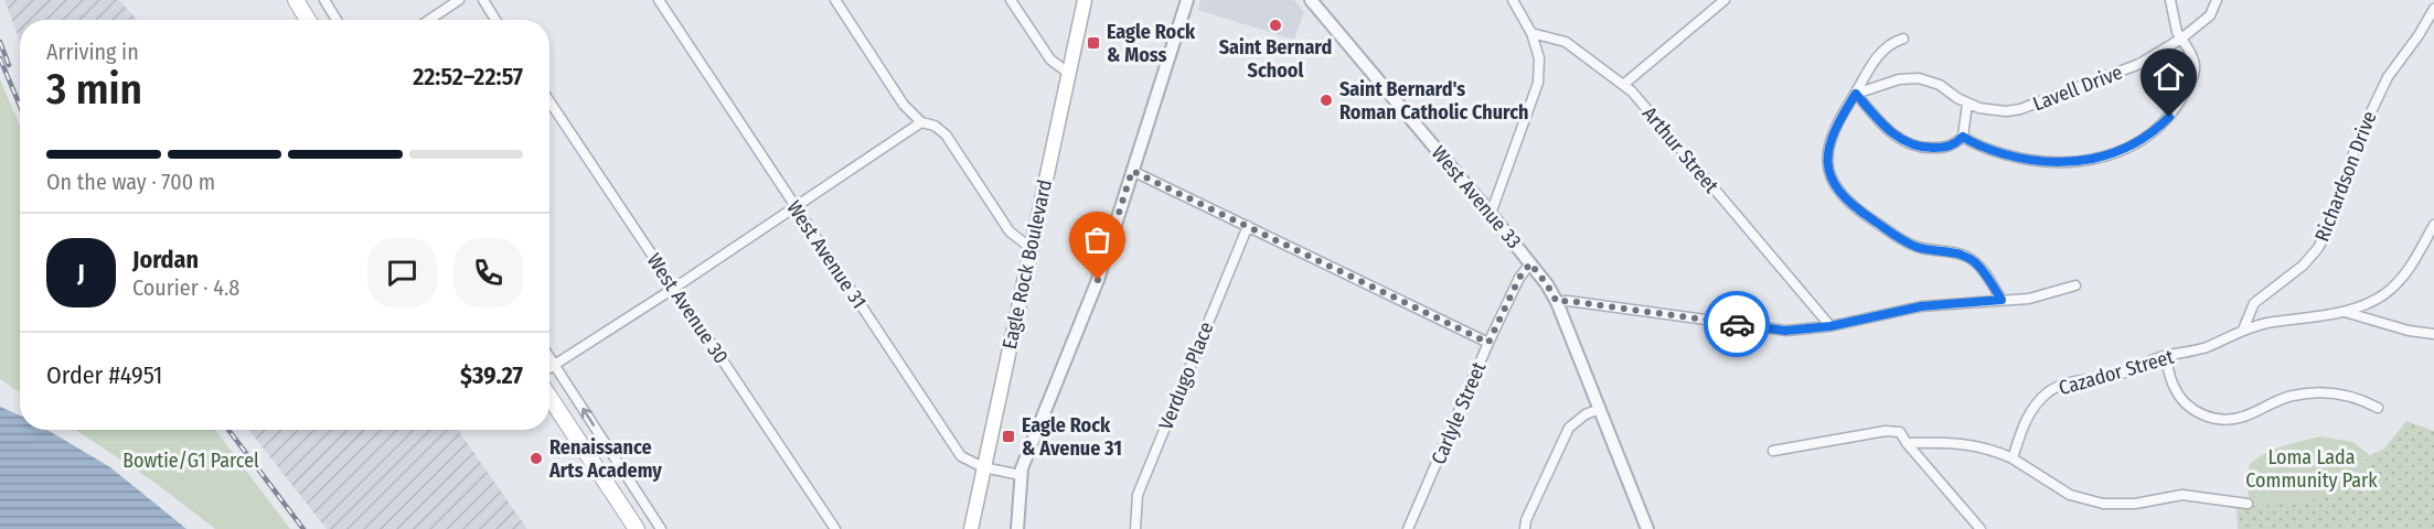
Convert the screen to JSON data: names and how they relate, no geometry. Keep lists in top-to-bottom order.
{
  "streets": {
    "main road": ["Eagle Rock Boulevard"],
    "street": [
      "Lavell Drive",
      "Arthur Street",
      "Richardson Drive",
      "West Avenue 33",
      "West Avenue 31",
      "West Avenue 30",
      "Cazador Street",
      "Verdugo Place",
      "Carlyle Street"
    ]
  },
  "crossings": [
    ["Richardson Drive", "Cazador Street"],
    ["West Avenue 33", "Carlyle Street"],
    ["West Avenue 31", "Eagle Rock Boulevard"]
  ],
  "parks": ["Loma Lada Community Park", "Bowtie/G1 Parcel"],
  "places": {
    "other": ["Saint Bernard School", "Saint Bernard's Roman Catholic Church", "Renaissance Arts Academy"],
    "transit": ["Eagle Rock & Moss", "Eagle Rock & Avenue 31"]
  },
  "page": {
    "heading": ["3 min", "Arriving in", "22:52–22:57"],
    "panel": [
      "Jordan",
      "Courier · 4.8",
      "Order #4951",
      "$39.27"
    ],
    "bar": "On the way · 700 m",
    "round": "J"
  }
}
